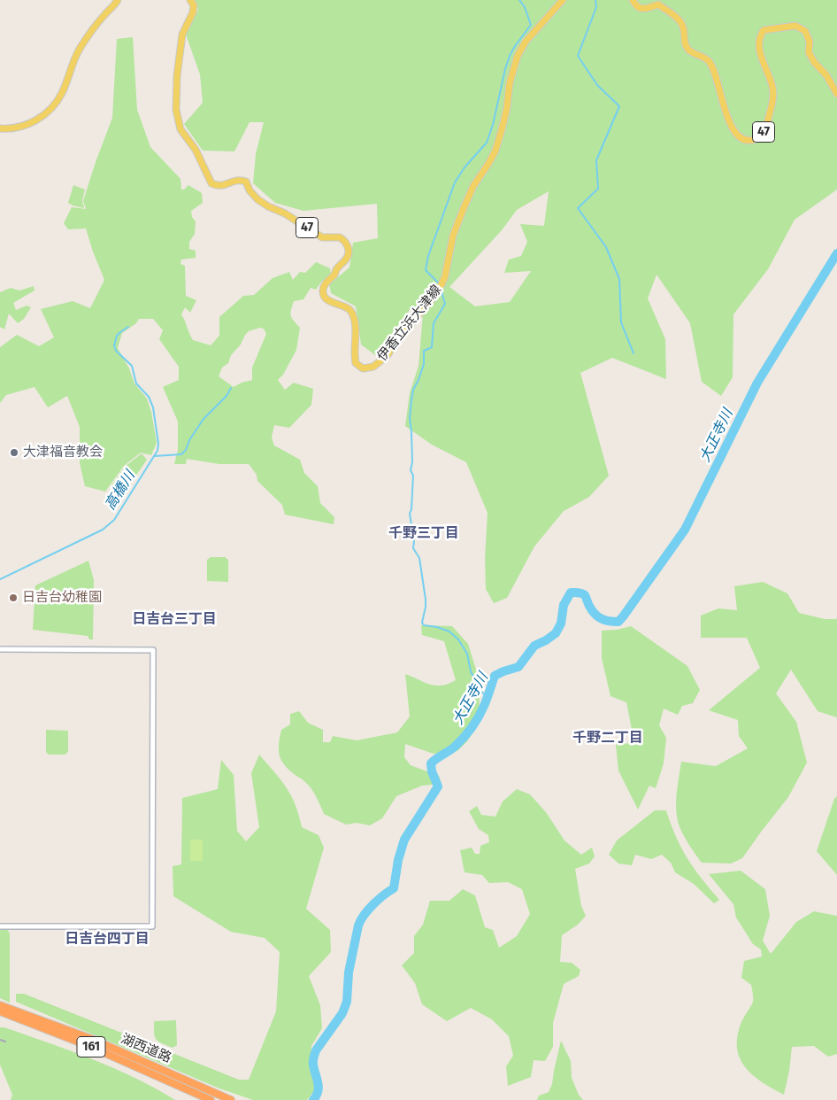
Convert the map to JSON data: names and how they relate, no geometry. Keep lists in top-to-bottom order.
{
  "streets": {
    "highway": ["161", "湖西道路"],
    "main road": ["47", "伊香立浜大津線"]
  },
  "districts": [
    "千野三丁目",
    "日吉台三丁目",
    "千野二丁目",
    "日吉台四丁目"
  ],
  "water": ["大正寺川", "高橋川"],
  "places": ["大津福音教会", "日吉台幼稚園"]
}
